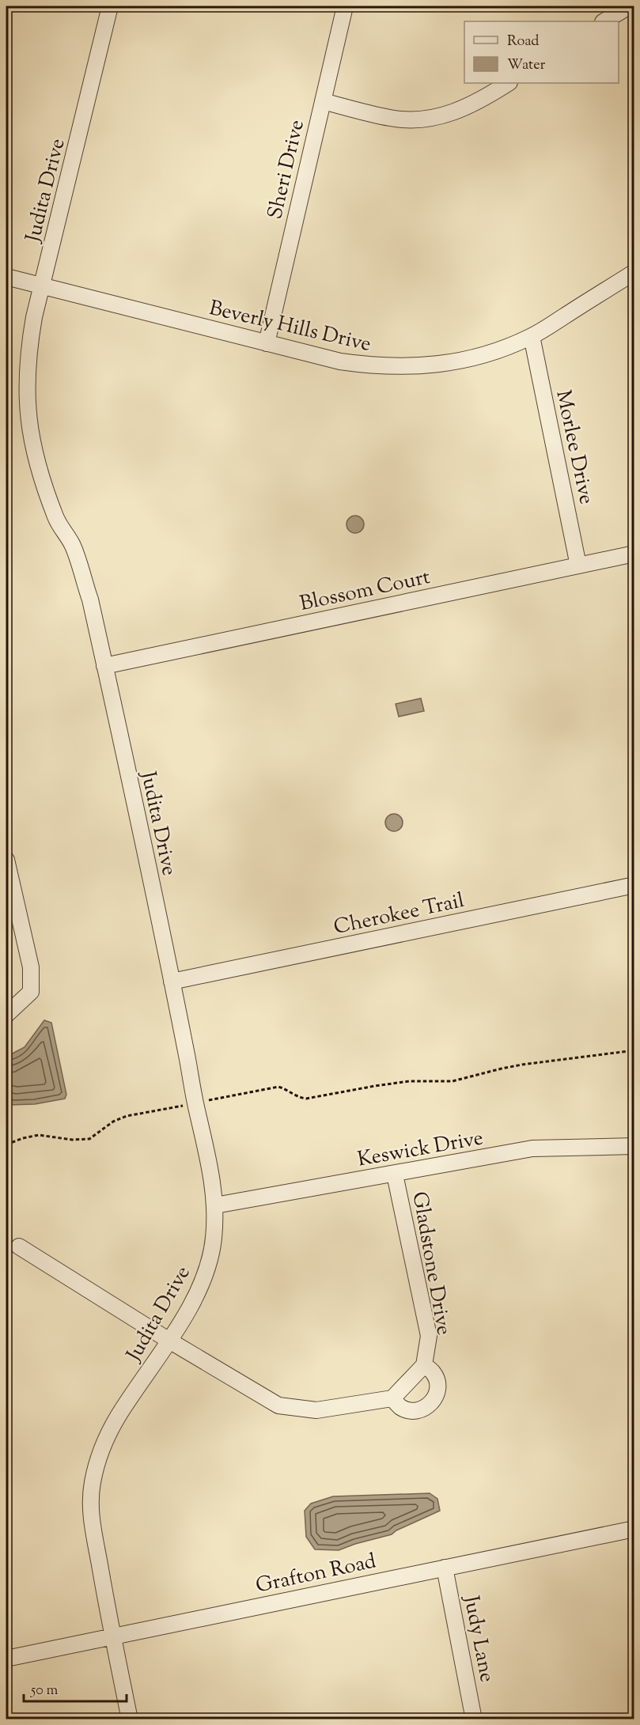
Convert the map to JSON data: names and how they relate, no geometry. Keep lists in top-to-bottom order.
{
  "streets": {
    "street": [
      "Sheri Drive",
      "Judita Drive",
      "Beverly Hills Drive",
      "Morlee Drive",
      "Blossom Court",
      "Cherokee Trail",
      "Keswick Drive",
      "Gladstone Drive",
      "Grafton Road",
      "Judy Lane"
    ]
  },
  "crossings": [
    ["Sheri Drive", "Beverly Hills Drive"],
    ["Judita Drive", "Beverly Hills Drive"],
    ["Judita Drive", "Blossom Court"],
    ["Judita Drive", "Cherokee Trail"],
    ["Judita Drive", "Keswick Drive"],
    ["Judita Drive", "Grafton Road"],
    ["Beverly Hills Drive", "Morlee Drive"],
    ["Morlee Drive", "Blossom Court"],
    ["Keswick Drive", "Gladstone Drive"],
    ["Grafton Road", "Judy Lane"]
  ],
  "legend": ["Road", "Water"],
  "scale_bar": "50 m"
}
